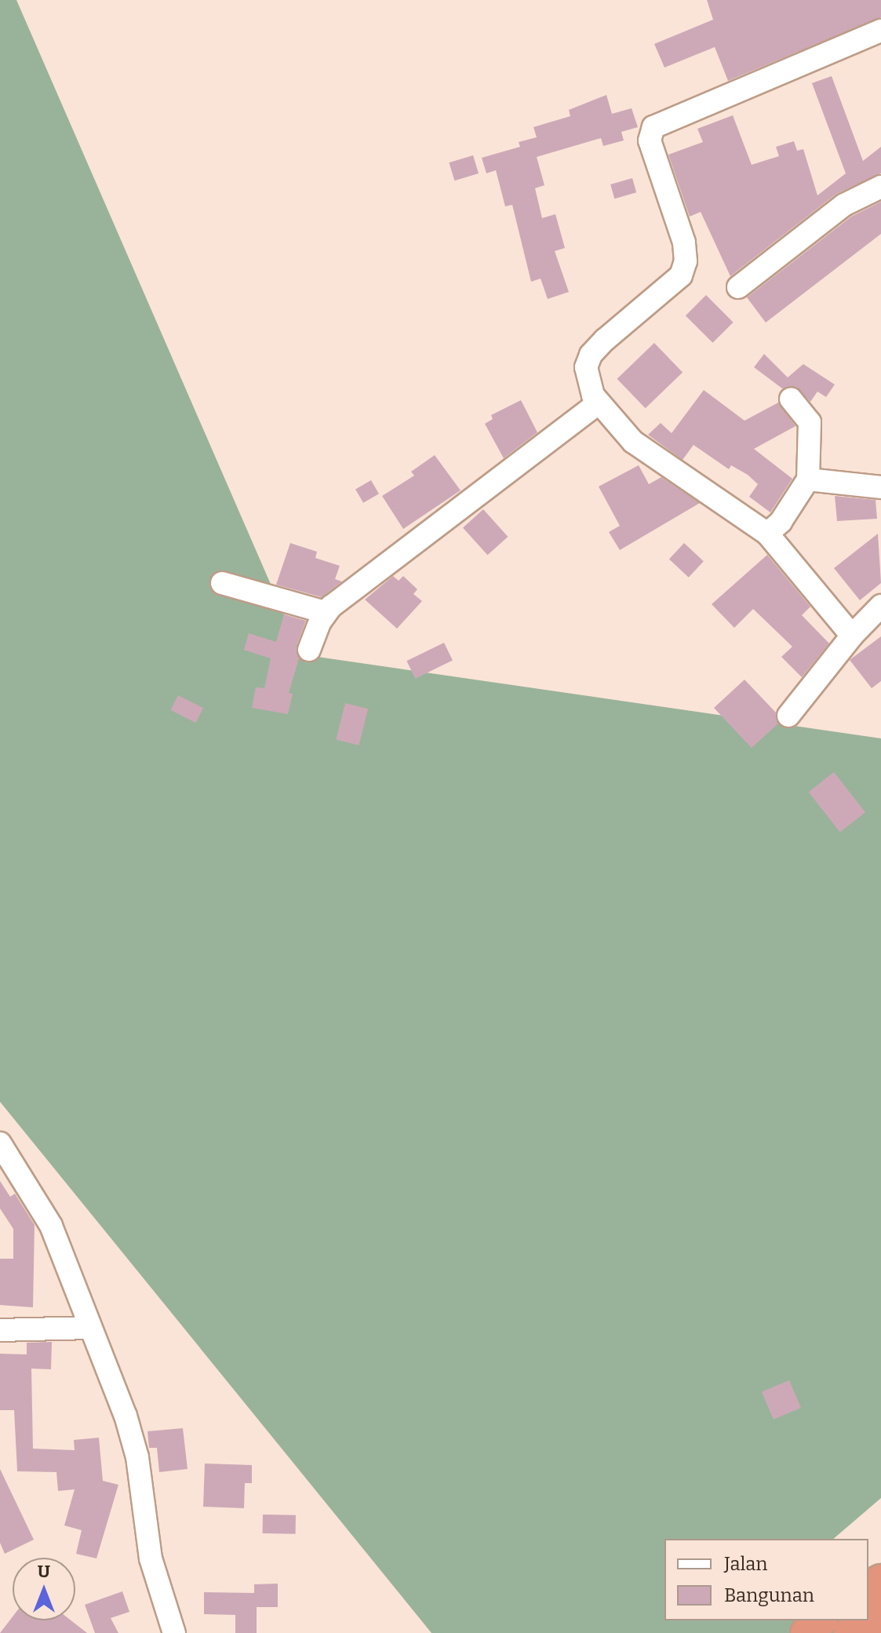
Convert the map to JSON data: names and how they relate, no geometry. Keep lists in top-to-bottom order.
{
  "legend": ["Jalan", "Bangunan"],
  "north": "top"
}
